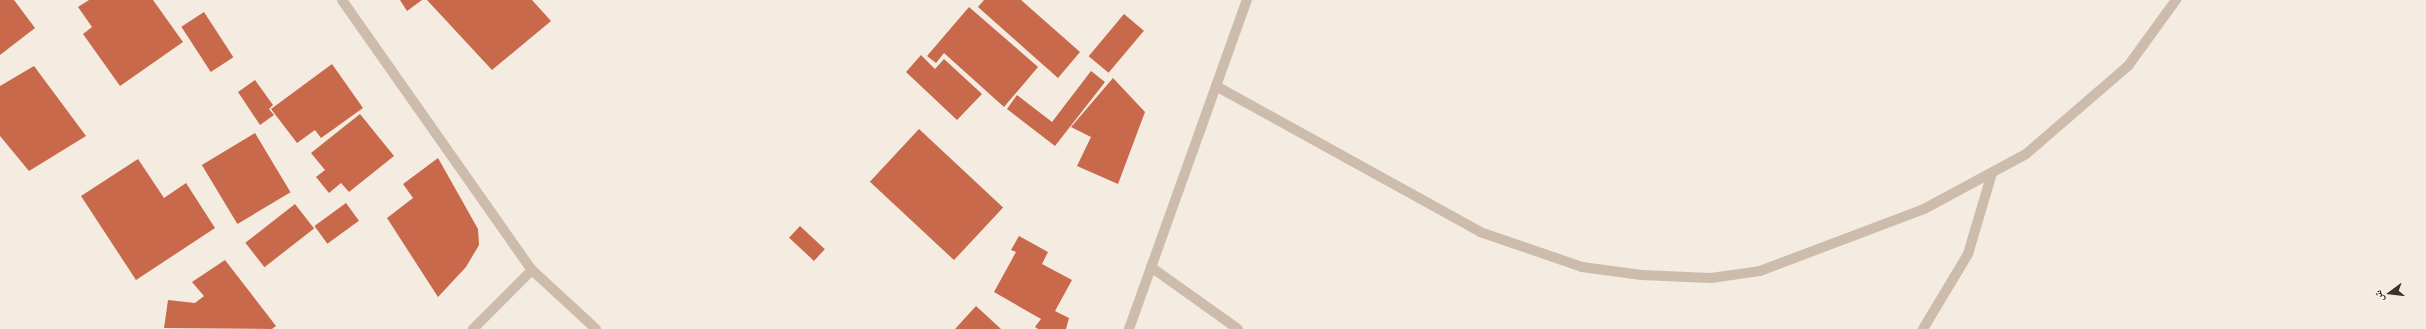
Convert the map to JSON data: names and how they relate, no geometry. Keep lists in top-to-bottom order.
{
  "north": "left"
}
